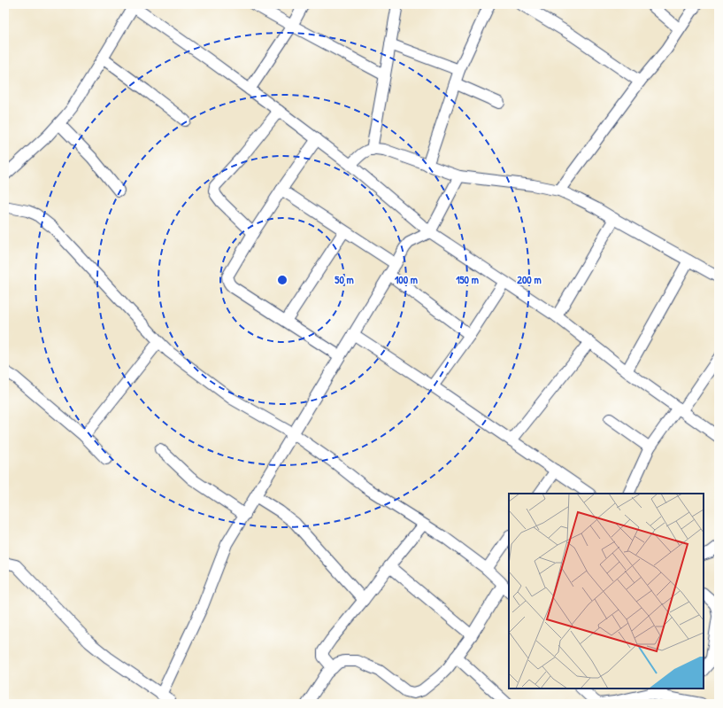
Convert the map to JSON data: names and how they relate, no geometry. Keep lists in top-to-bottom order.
{
  "rings": [
    "50 m",
    "100 m",
    "150 m",
    "200 m"
  ]
}
